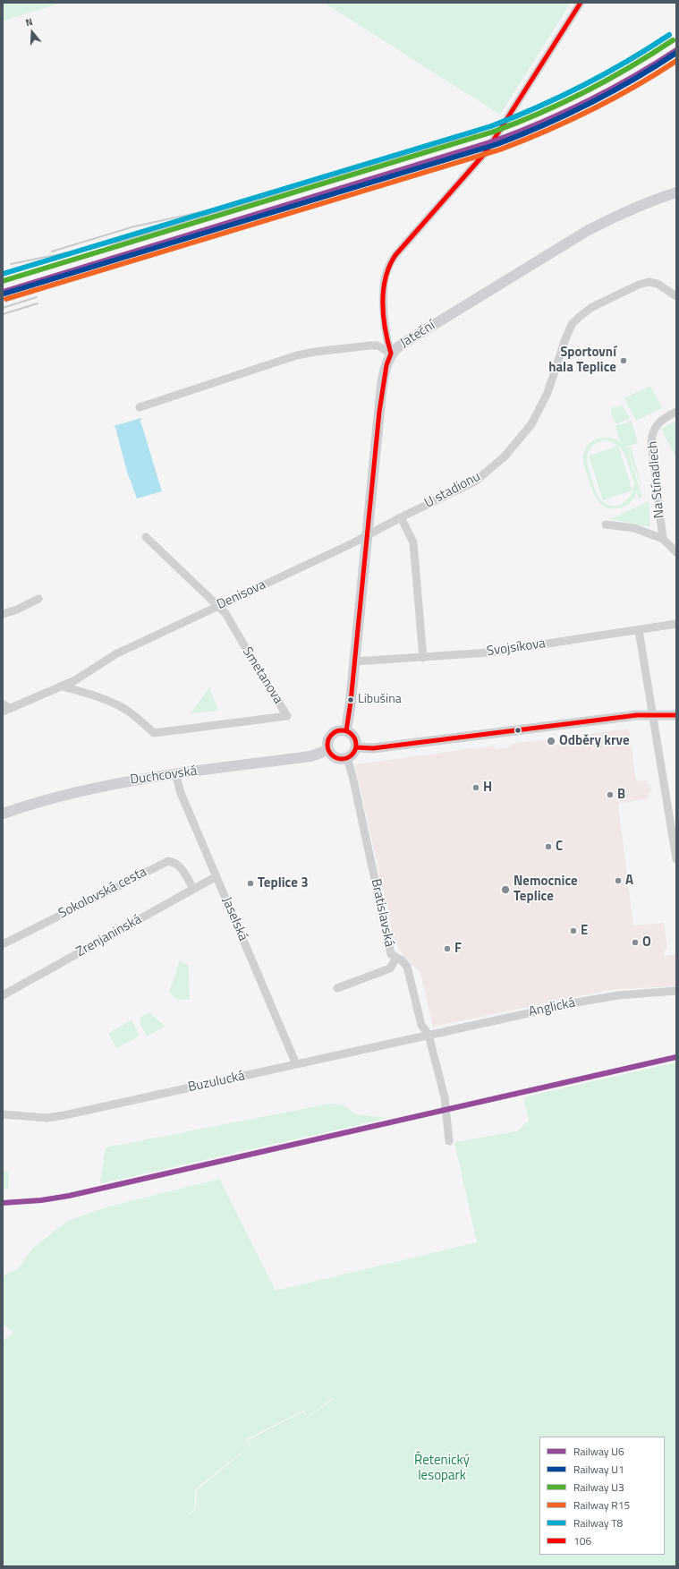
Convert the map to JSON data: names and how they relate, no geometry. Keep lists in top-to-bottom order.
{
  "streets": {
    "main road": ["Jateční", "Duchcovská"],
    "street": [
      "Na Stínadlech",
      "U stadionu",
      "Denisova",
      "Svojsíkova",
      "Smetanova",
      "Sokolovská cesta",
      "Bratislavská",
      "Jaselská",
      "Zrenjaninská",
      "Anglická",
      "Buzulucká"
    ]
  },
  "crossings": [
    ["U stadionu", "Denisova"],
    ["Denisova", "Smetanova"],
    ["Duchcovská", "Bratislavská"],
    ["Duchcovská", "Jaselská"],
    ["Sokolovská cesta", "Zrenjaninská"],
    ["Bratislavská", "Anglická"],
    ["Bratislavská", "Buzulucká"],
    ["Jaselská", "Zrenjaninská"],
    ["Jaselská", "Buzulucká"],
    ["Anglická", "Buzulucká"]
  ],
  "parks": ["Řetenický lesopark"],
  "places": [
    "Sportovní hala Teplice",
    "Libušina",
    "Odběry krve",
    "H",
    "B",
    "C",
    "A",
    "Teplice 3",
    "Nemocnice Teplice",
    "E",
    "O",
    "F"
  ],
  "lines": [
    "transit line 106",
    "rail line T8",
    "rail line U3",
    "rail line U6",
    "rail line U1",
    "rail line R15"
  ],
  "legend": [
    "Railway U6",
    "Railway U1",
    "Railway U3",
    "Railway R15",
    "Railway T8",
    "106"
  ],
  "north": "top"
}
